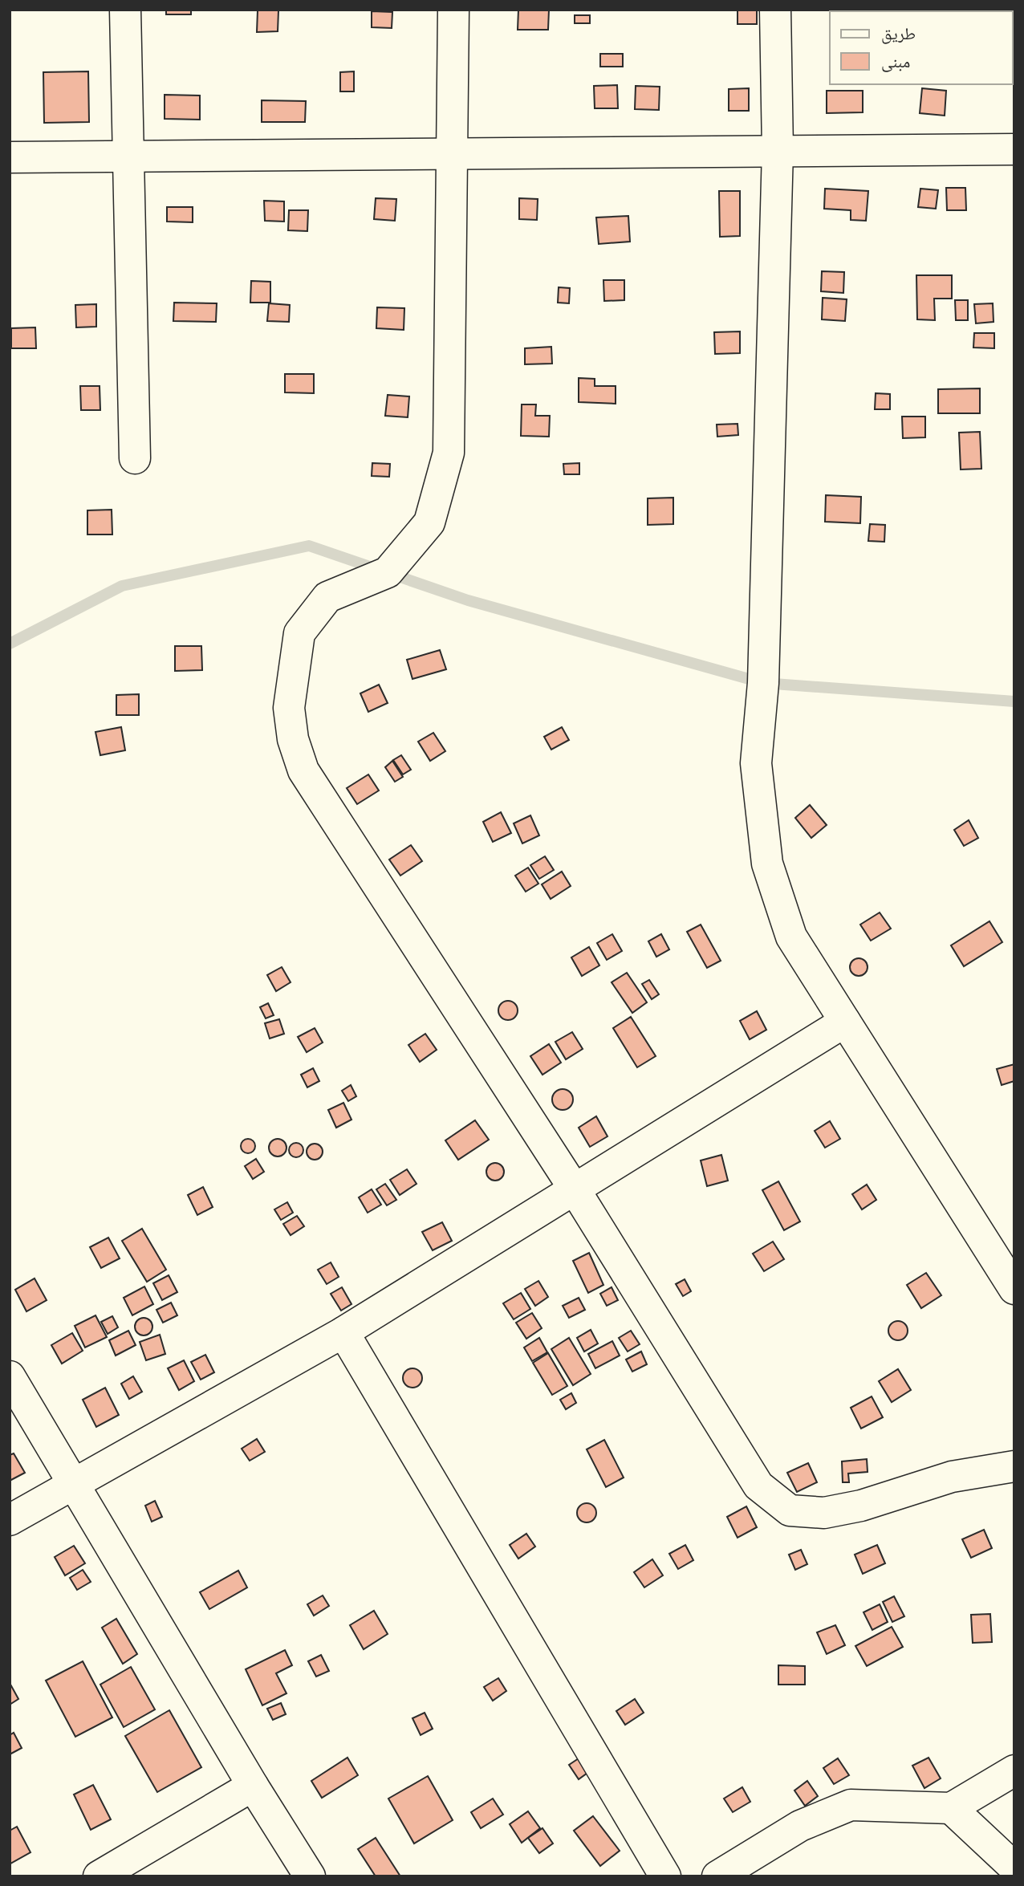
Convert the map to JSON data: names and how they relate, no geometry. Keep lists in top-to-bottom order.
{
  "legend": ["طريق", "مبنى"]
}
